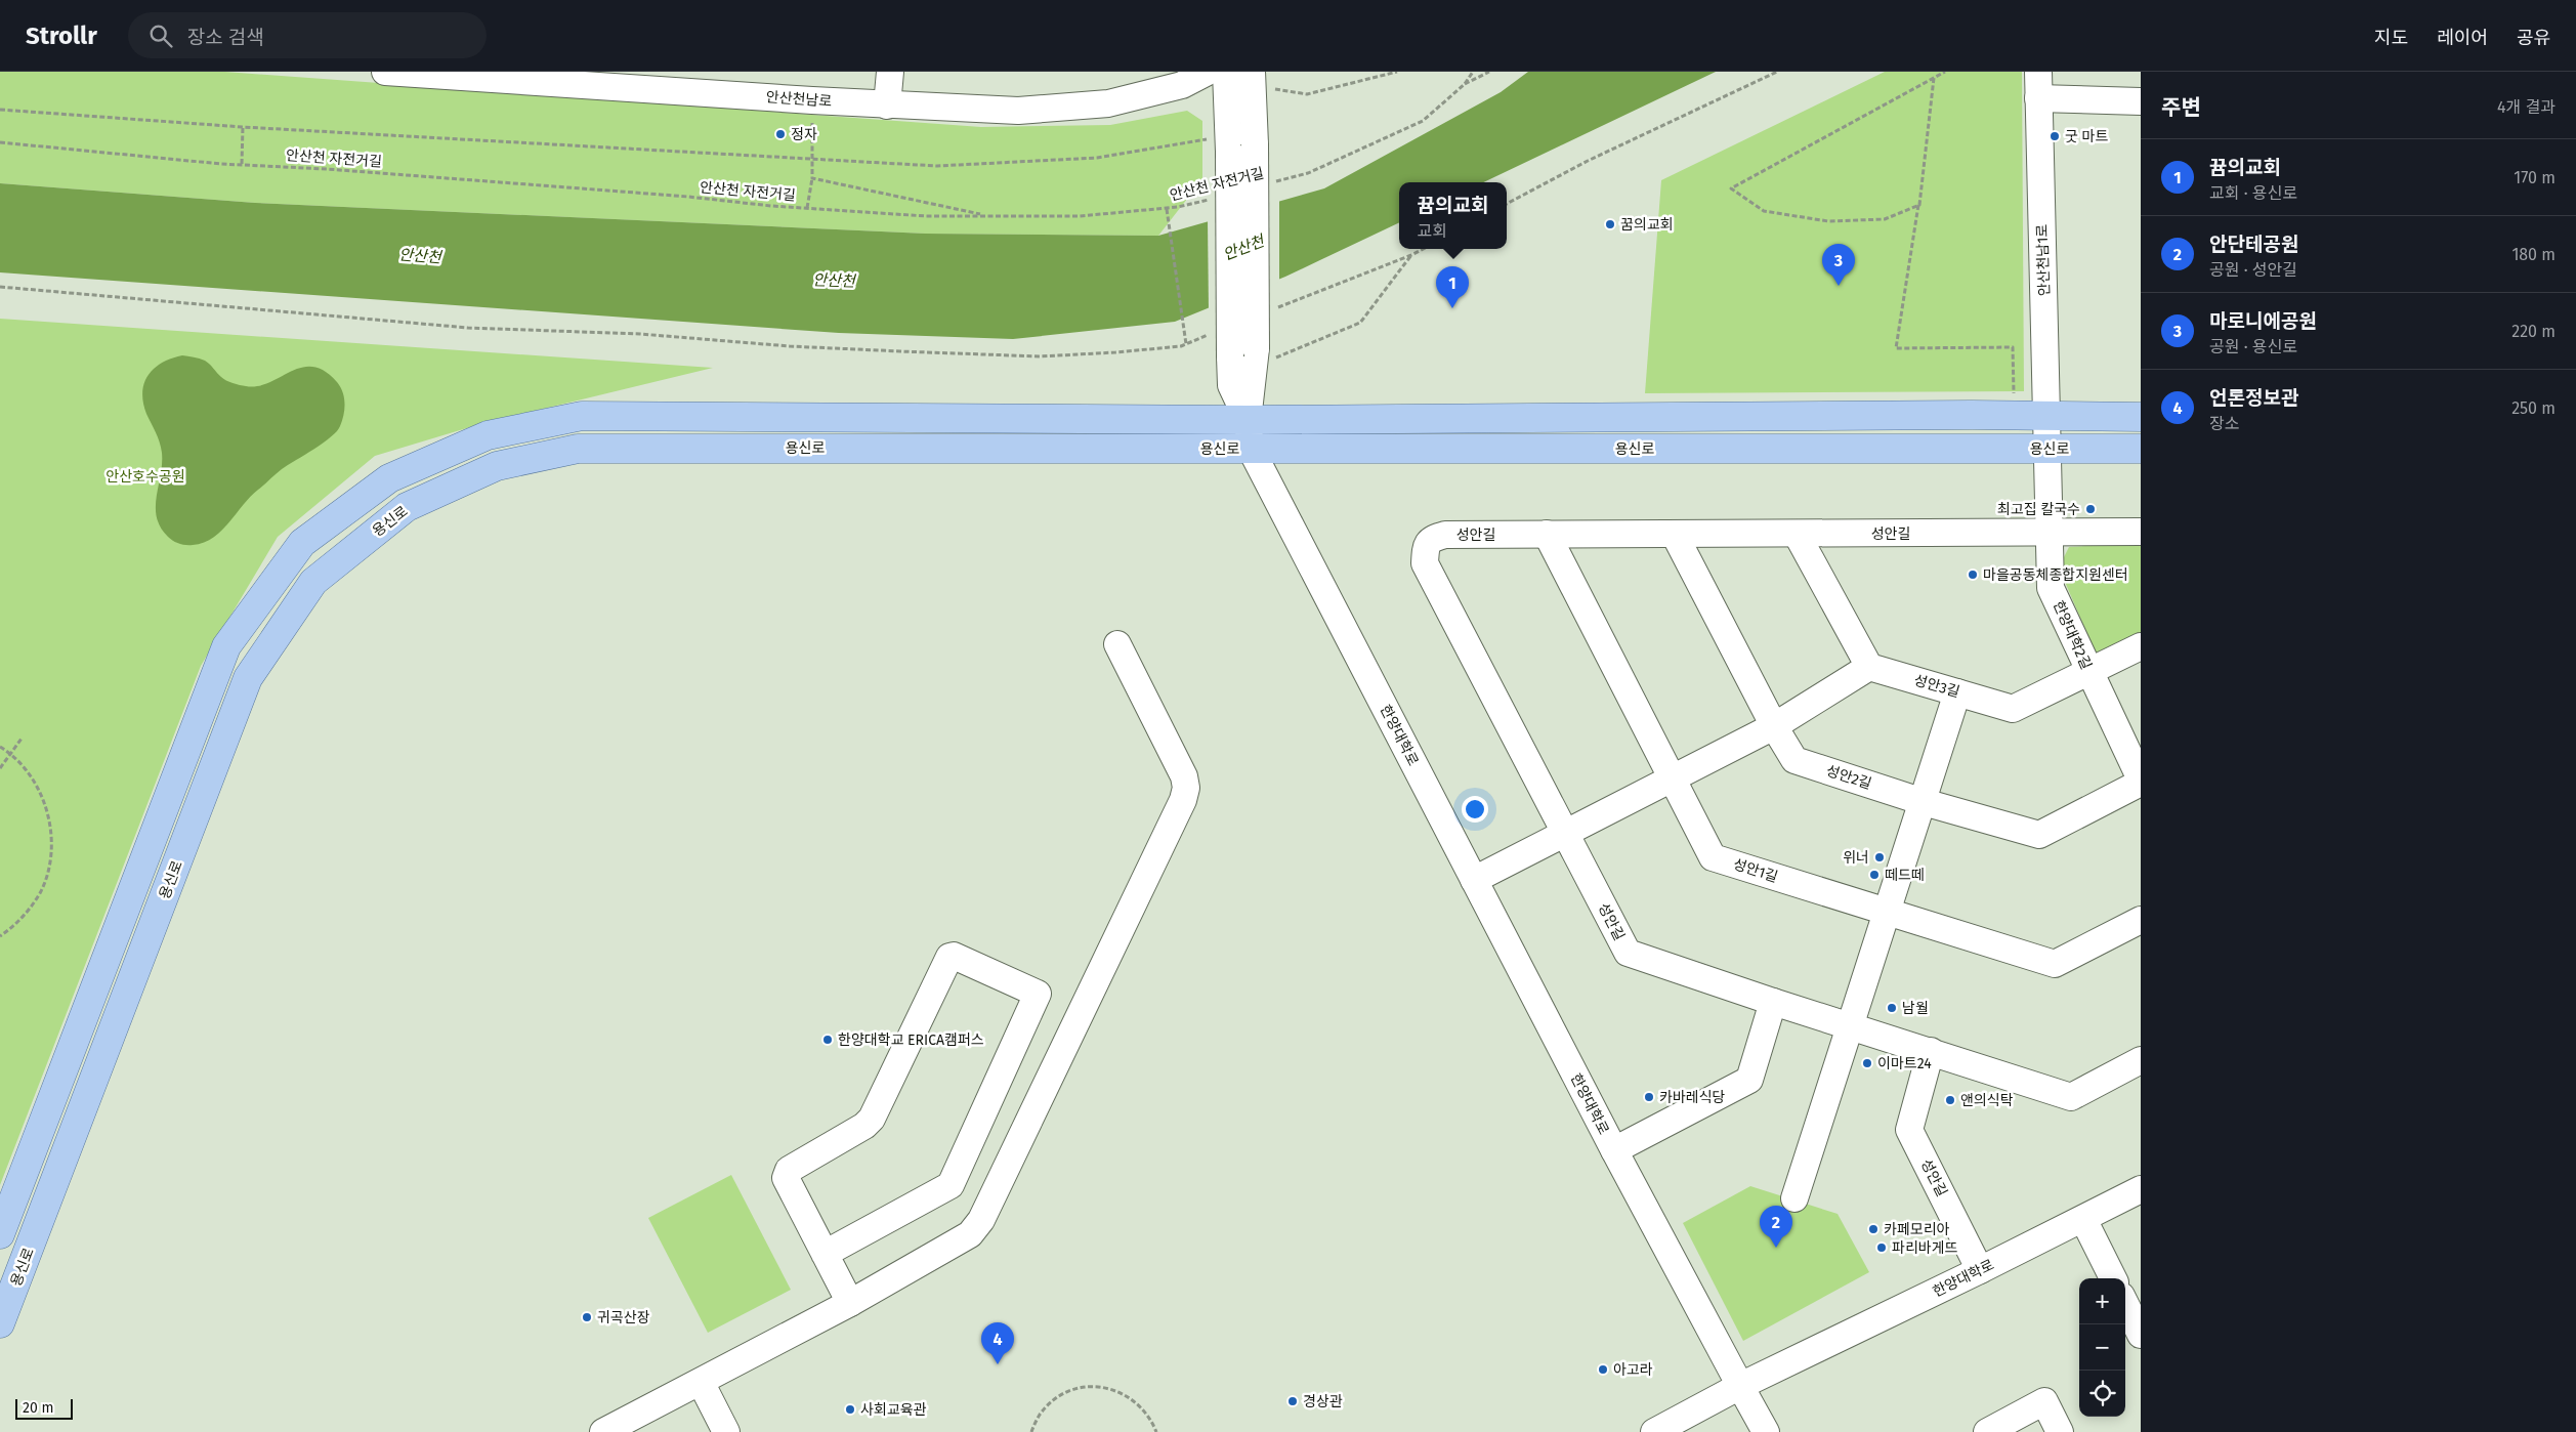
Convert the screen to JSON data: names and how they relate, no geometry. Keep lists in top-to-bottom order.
{
  "streets": {
    "main road": ["용신로"],
    "street": [
      "안산천남로",
      "안산천남1로",
      "성안길",
      "한양대학2길",
      "성안3길",
      "한양대학로",
      "성안2길",
      "성안1길"
    ],
    "path": ["안산천 자전거길"]
  },
  "crossings": [
    ["안산천남1로", "용신로"],
    ["안산천남1로", "한양대학2길"],
    ["용신로", "한양대학2길"],
    ["용신로", "한양대학로"],
    ["성안길", "한양대학2길"],
    ["성안길", "한양대학로"],
    ["성안길", "성안2길"],
    ["성안길", "성안1길"],
    ["한양대학2길", "성안3길"],
    ["한양대학2길", "성안2길"]
  ],
  "water": ["안산천"],
  "parks": ["안산호수공원"],
  "places": [
    "정자",
    "굿 마트",
    "꿈의교회",
    "최고집 칼국수",
    "마을공동체종합지원센터",
    "위너",
    "떼드떼",
    "남월",
    "한양대학교 ERICA캠퍼스",
    "이마트24",
    "카바레식당",
    "앤의식탁",
    "카페모리아",
    "파리바게뜨",
    "귀곡산장",
    "아고라",
    "경상관",
    "사회교육관"
  ],
  "scale_bar": "20 m",
  "page": {
    "header": "Strollr",
    "search": "장소 검색",
    "nav": ["지도", "레이어", "공유"],
    "heading": ["주변", "4개 결과"],
    "list": [
      {
        "mark": "1",
        "name": "뀸의교회",
        "note": "교회 · 용신로",
        "value": "170 m"
      },
      {
        "mark": "2",
        "name": "안단테공원",
        "note": "공원 · 성안길",
        "value": "180 m"
      },
      {
        "mark": "3",
        "name": "마로니에공원",
        "note": "공원 · 용신로",
        "value": "220 m"
      },
      {
        "mark": "4",
        "name": "언론정보관",
        "note": "장소",
        "value": "250 m"
      }
    ],
    "popup": ["뀸의교회", "교회"],
    "pins": [
      "3",
      "1",
      "2",
      "4"
    ],
    "map_buttons": ["+", "−"],
    "scale": "20 m"
  }
}
